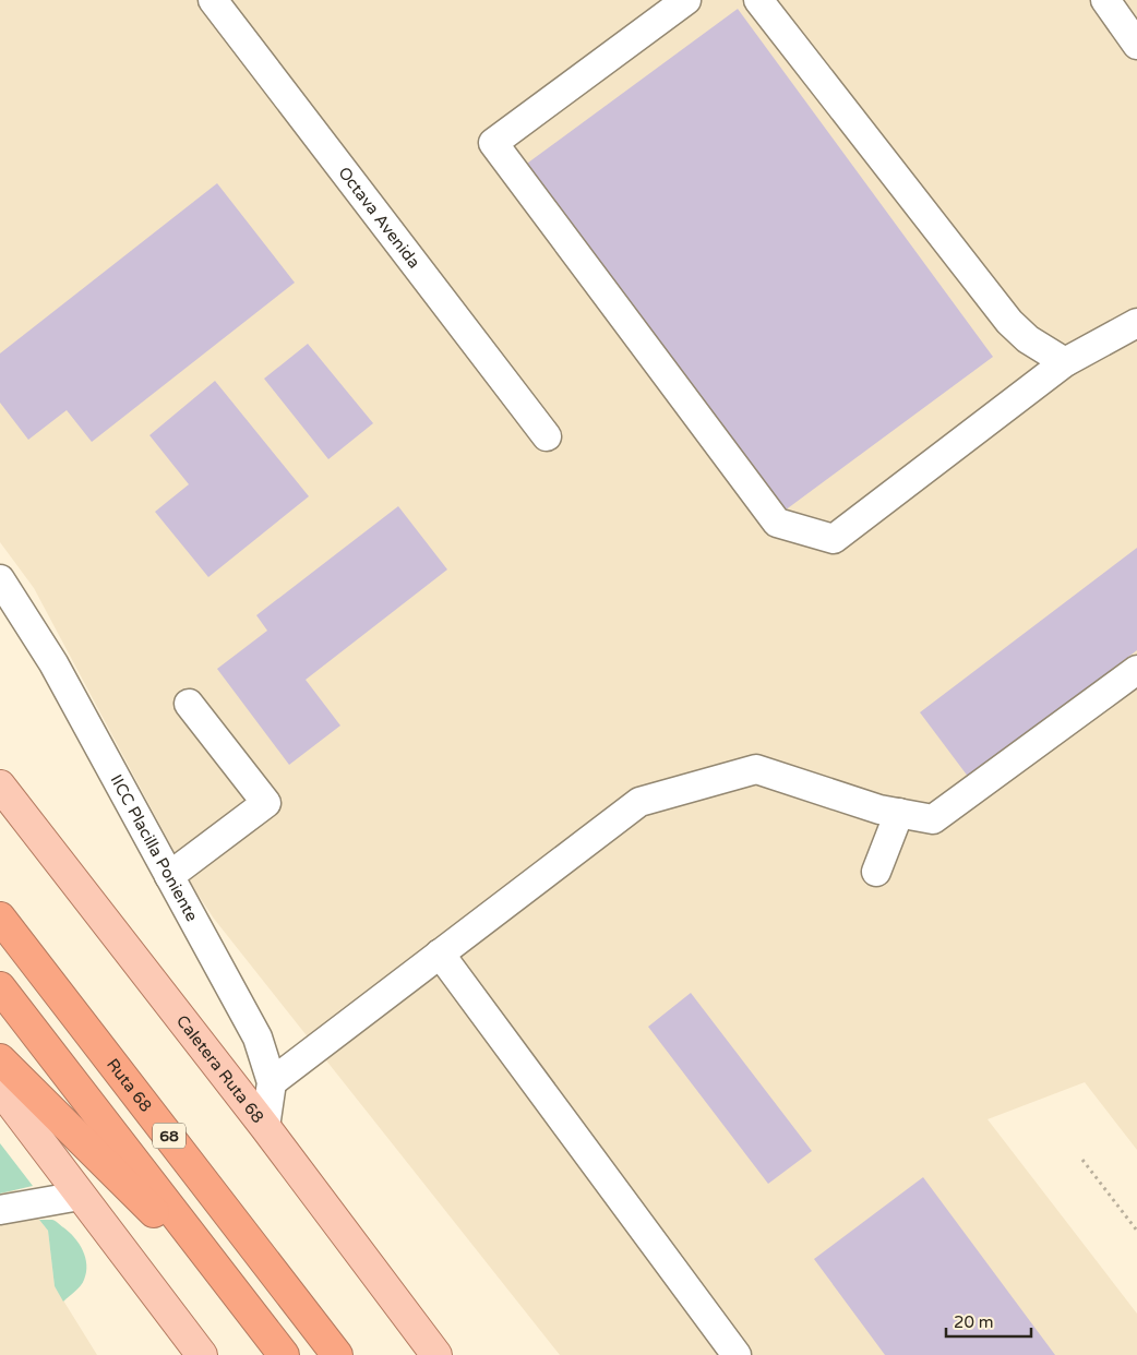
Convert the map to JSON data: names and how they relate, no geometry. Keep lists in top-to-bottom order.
{
  "streets": {
    "highway": ["Ruta 68", "68"],
    "main road": ["Caletera Ruta 68"],
    "street": ["Octava Avenida", "IICC Placilla Poniente"]
  },
  "crossings": [
    ["IICC Placilla Poniente", "Caletera Ruta 68"]
  ],
  "scale_bar": "20 m"
}
